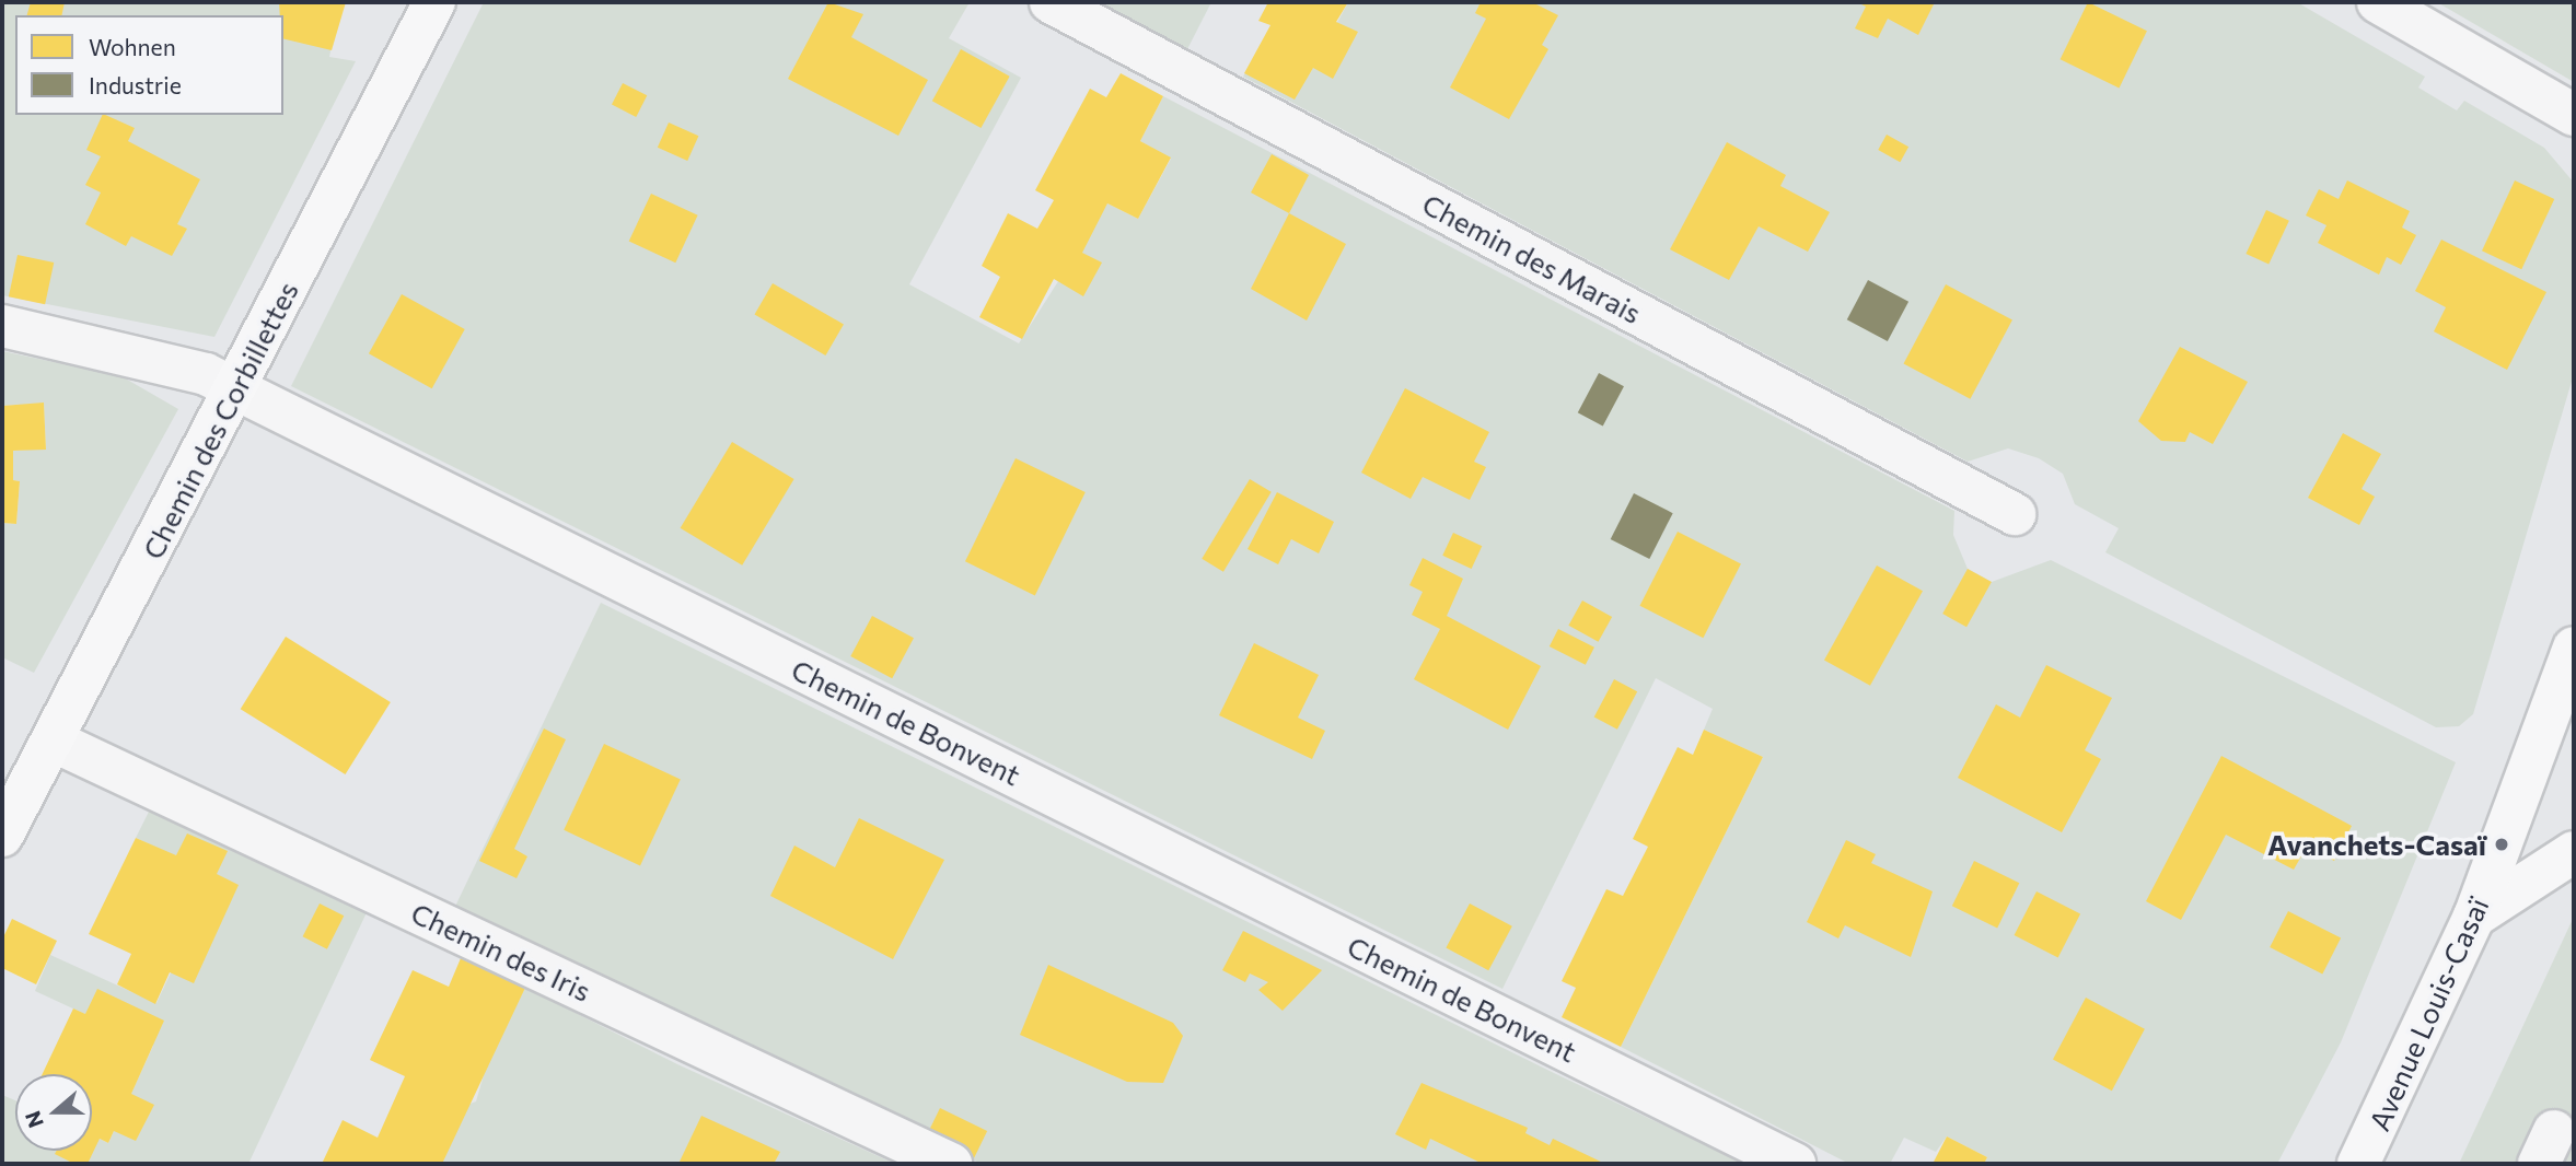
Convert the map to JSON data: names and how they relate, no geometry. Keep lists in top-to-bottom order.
{
  "streets": {
    "street": [
      "Chemin des Marais",
      "Chemin des Corbillettes",
      "Chemin de Bonvent",
      "Chemin des Iris",
      "Avenue Louis-Casaï"
    ]
  },
  "crossings": [
    ["Chemin des Corbillettes", "Chemin de Bonvent"],
    ["Chemin des Corbillettes", "Chemin des Iris"]
  ],
  "places": ["Avanchets-Casaï"],
  "legend": ["Wohnen", "Industrie"],
  "north": "left"
}
